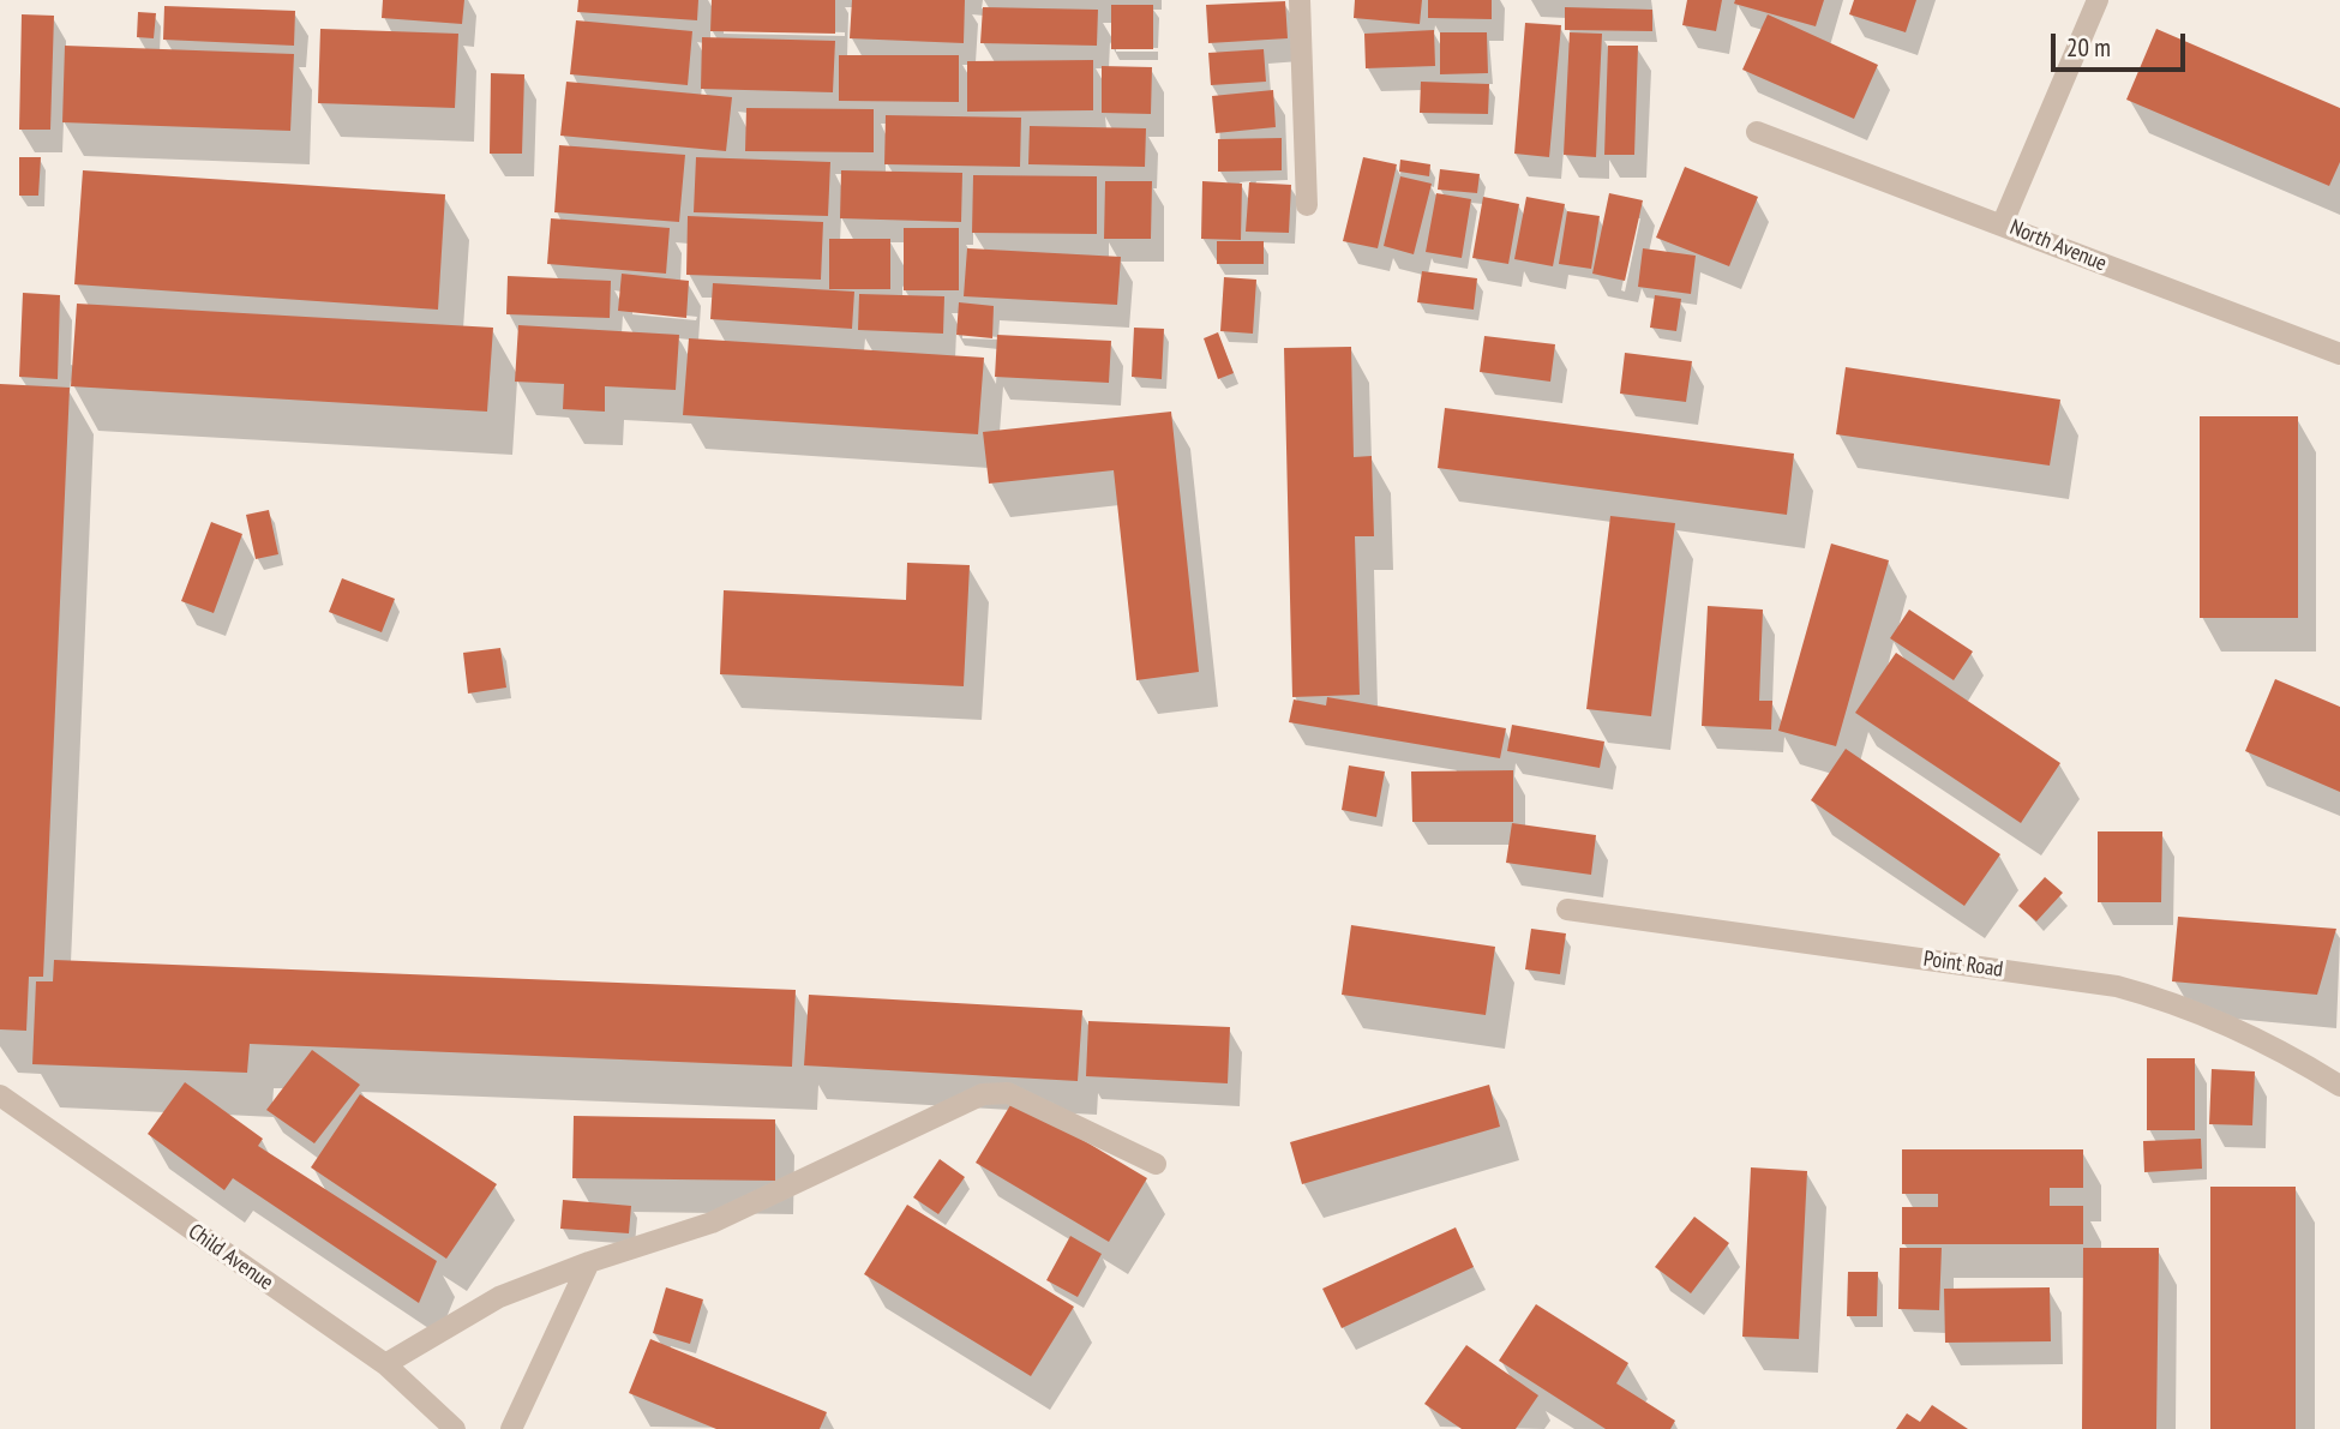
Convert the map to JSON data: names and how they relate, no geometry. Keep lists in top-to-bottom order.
{
  "streets": {
    "street": ["North Avenue", "Point Road", "Child Avenue"]
  },
  "scale_bar": "20 m"
}
